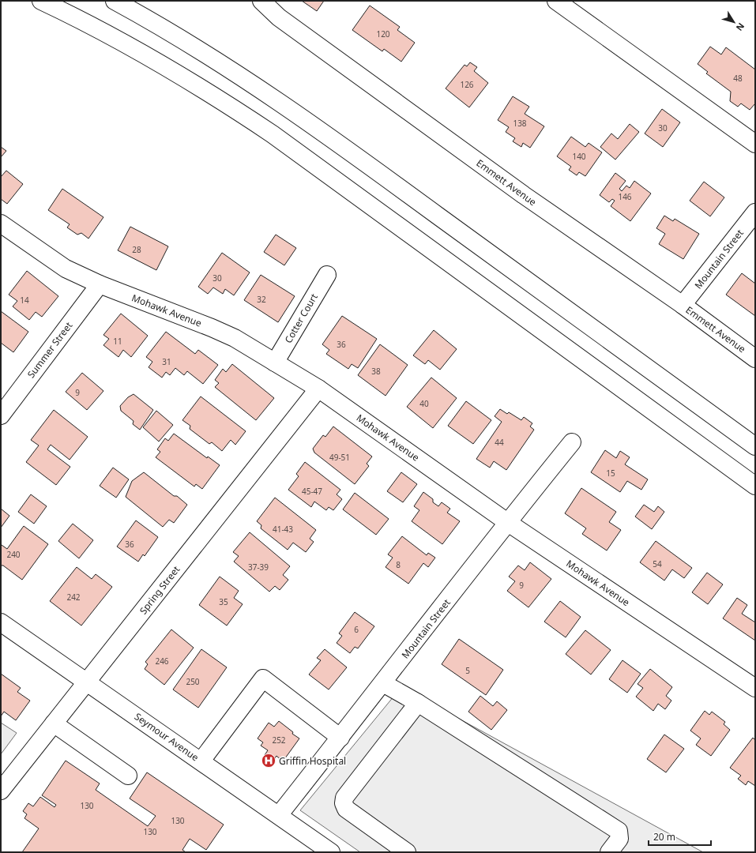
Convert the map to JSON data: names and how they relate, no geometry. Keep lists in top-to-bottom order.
{
  "streets": {
    "main road": [
      "Emmett Avenue",
      "Mountain Street",
      "Mohawk Avenue",
      "Cotter Court",
      "Summer Street",
      "Spring Street",
      "Seymour Avenue"
    ]
  },
  "crossings": [
    ["Emmett Avenue", "Mountain Street"],
    ["Mountain Street", "Mohawk Avenue"],
    ["Mountain Street", "Seymour Avenue"],
    ["Mohawk Avenue", "Cotter Court"],
    ["Mohawk Avenue", "Summer Street"],
    ["Mohawk Avenue", "Spring Street"],
    ["Spring Street", "Seymour Avenue"]
  ],
  "places": {
    "hospital": ["Griffin Hospital"]
  },
  "house_numbers": [
    "120",
    "48",
    "126",
    "138",
    "30",
    "140",
    "146",
    "28",
    "30",
    "32",
    "14",
    "11",
    "36",
    "31",
    "38",
    "9",
    "40",
    "44",
    "49-51",
    "15",
    "45-47",
    "41-43",
    "36",
    "240",
    "54",
    "8",
    "37-39",
    "9",
    "242",
    "35",
    "6",
    "246",
    "5",
    "250",
    "252",
    "130",
    "130",
    "130"
  ],
  "scale_bar": "20 m",
  "north": "bottom right"
}
